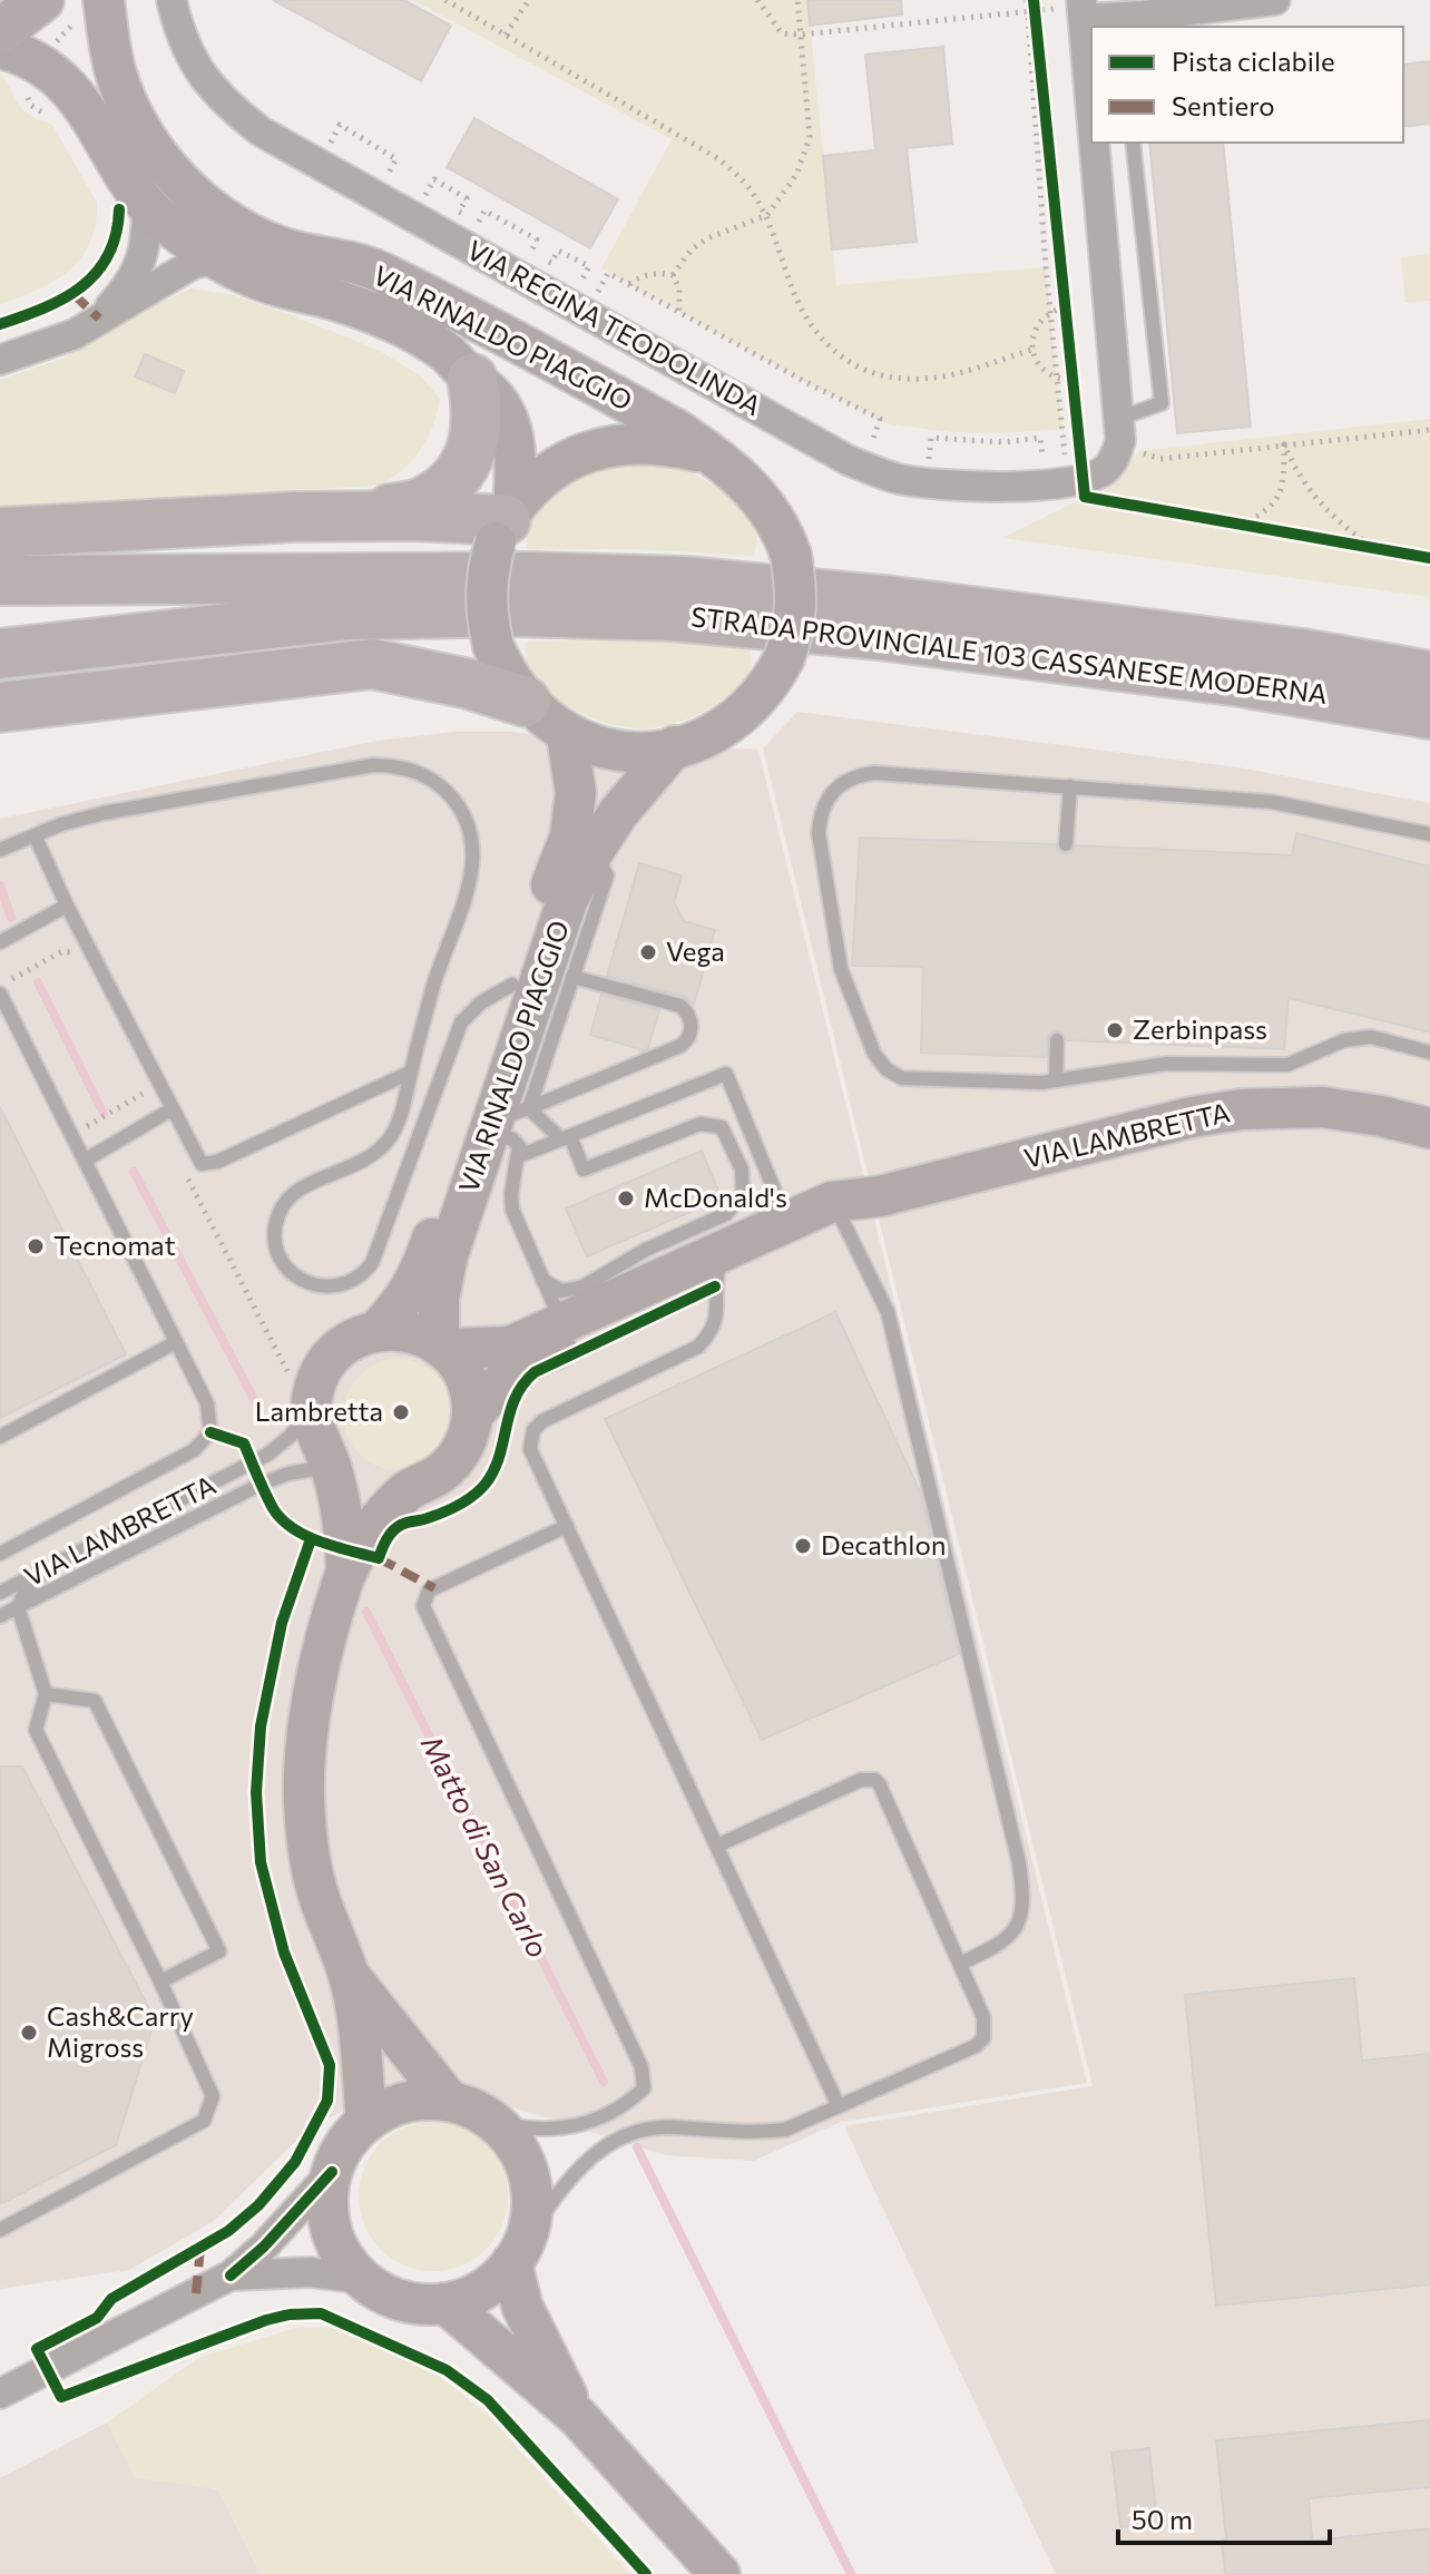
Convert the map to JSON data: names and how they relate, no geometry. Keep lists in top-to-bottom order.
{
  "streets": {
    "highway": ["STRADA PROVINCIALE 103 CASSANESE MODERNA"],
    "street": ["VIA REGINA TEODOLINDA", "VIA RINALDO PIAGGIO", "VIA LAMBRETTA"]
  },
  "crossings": [
    ["VIA RINALDO PIAGGIO", "VIA LAMBRETTA"]
  ],
  "water": ["Matto di San Carlo"],
  "places": [
    "Vega",
    "Zerbinpass",
    "McDonald's",
    "Tecnomat",
    "Lambretta",
    "Decathlon",
    "Cash&Carry Migross"
  ],
  "legend": ["Pista ciclabile", "Sentiero"],
  "scale_bar": "50 m"
}
